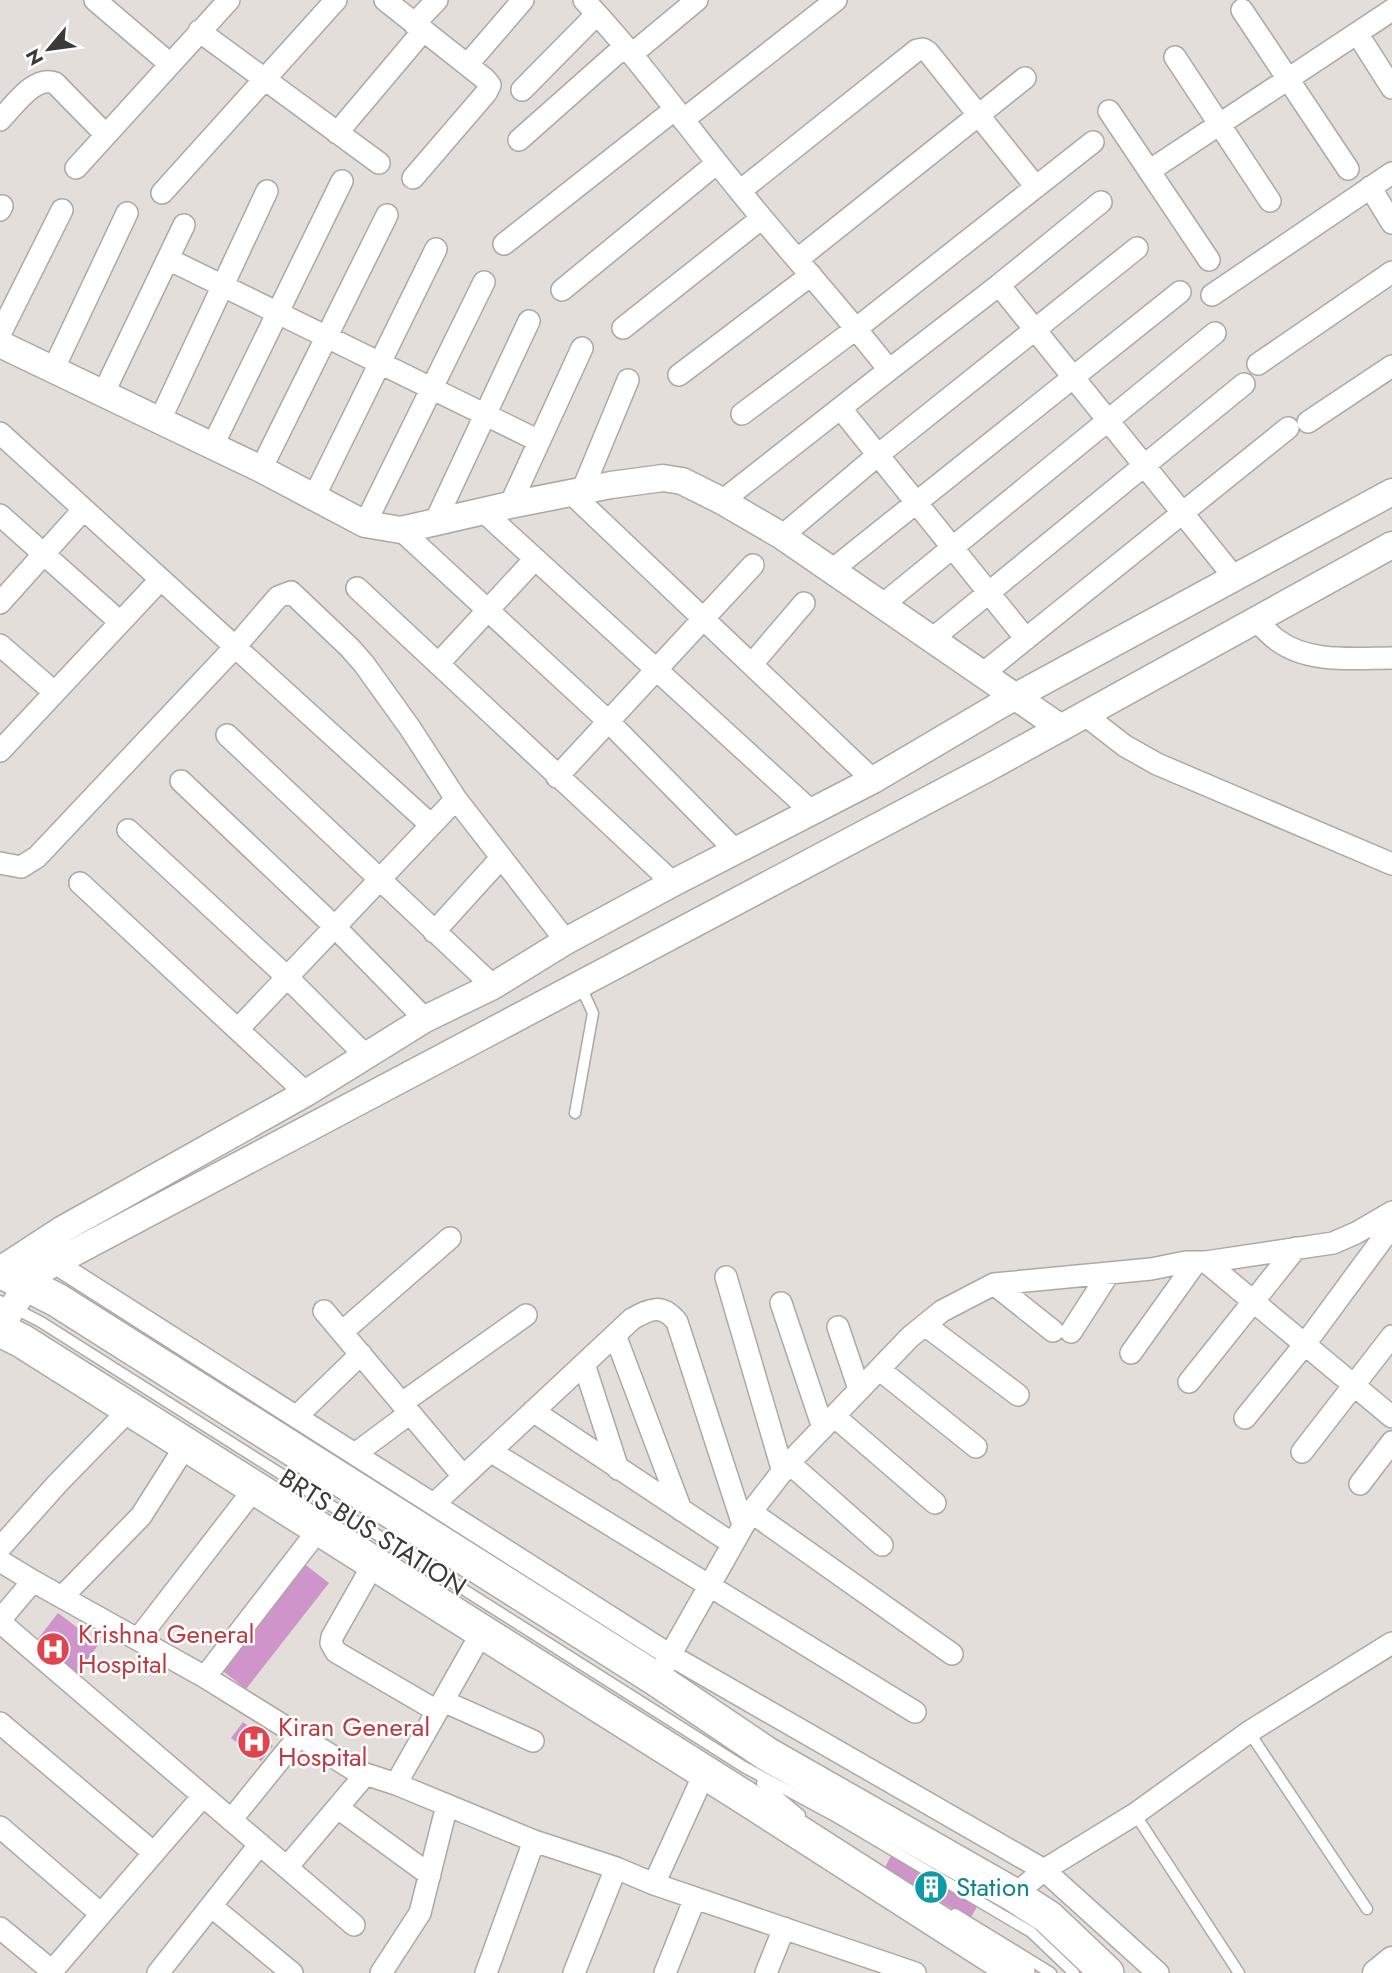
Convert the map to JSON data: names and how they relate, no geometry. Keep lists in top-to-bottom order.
{
  "streets": {
    "lane": ["BRTS BUS STATION"]
  },
  "places": {
    "hospital": ["Krishna General Hospital", "Kiran General Hospital"],
    "building": ["Station"]
  },
  "north": "bottom left"
}
